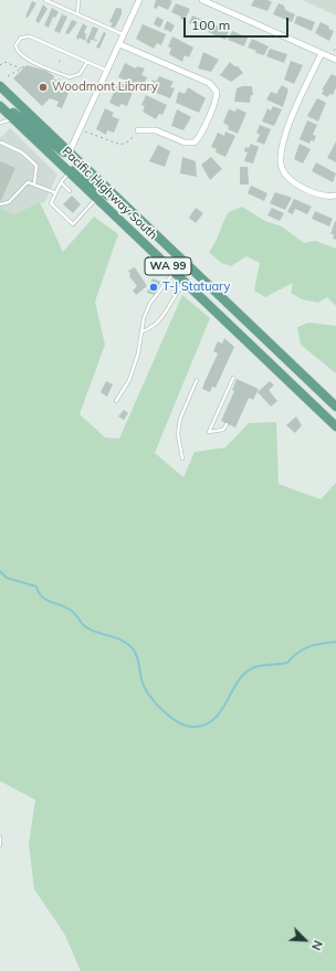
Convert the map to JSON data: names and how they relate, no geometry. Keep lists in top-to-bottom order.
{
  "streets": {
    "main road": ["Pacific Highway South", "WA 99"]
  },
  "places": ["Woodmont Library", "T-J Statuary"],
  "scale_bar": "100 m",
  "north": "bottom right"
}
